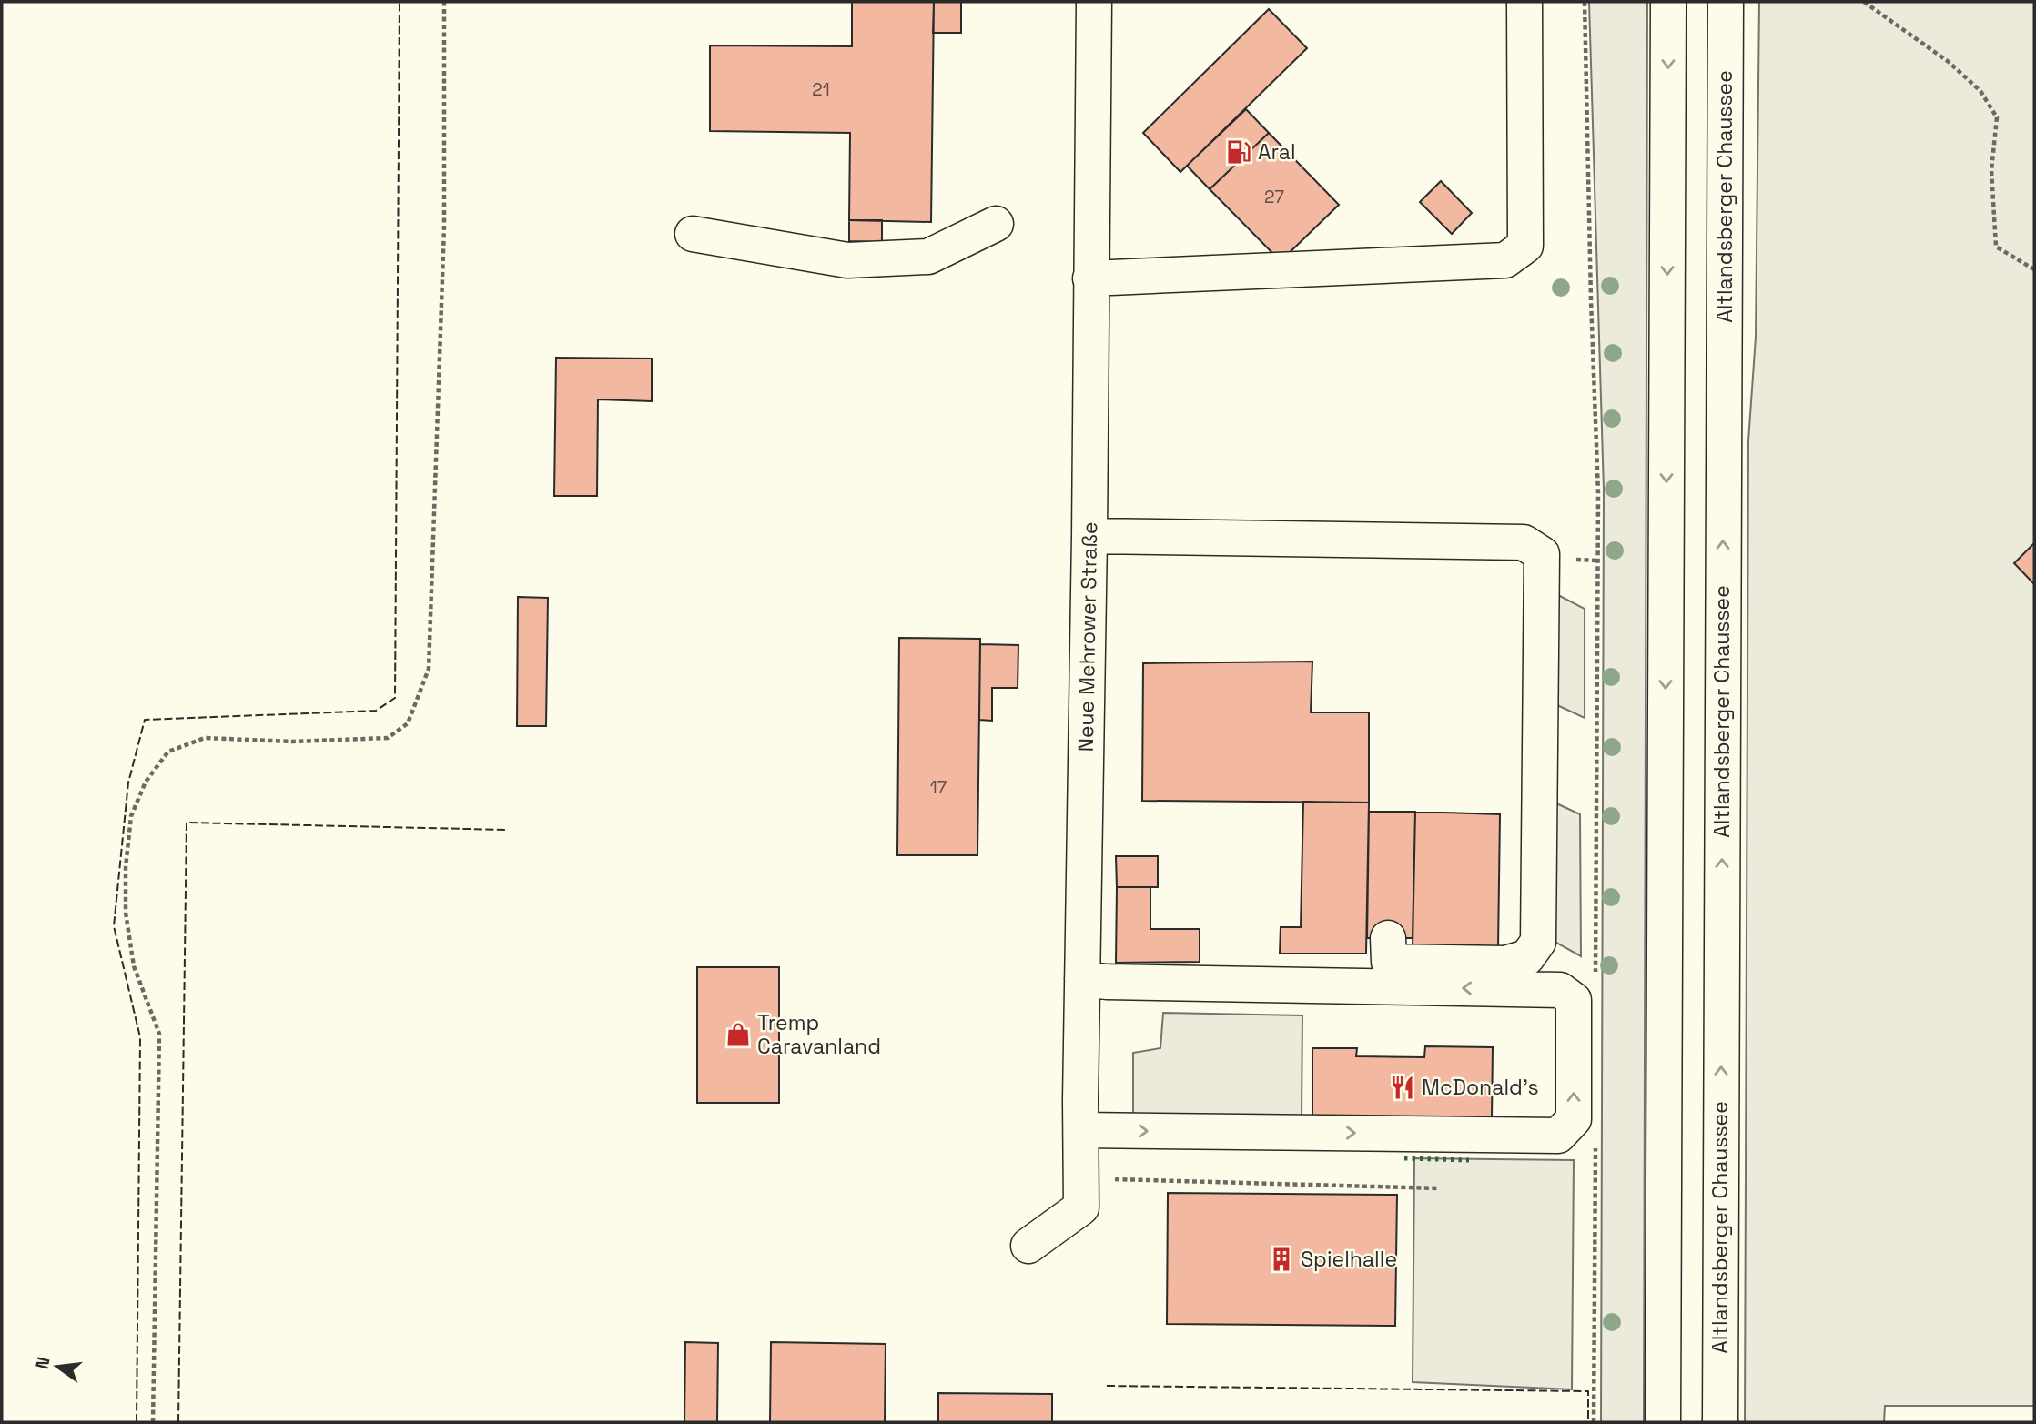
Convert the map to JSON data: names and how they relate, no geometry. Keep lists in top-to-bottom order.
{
  "streets": {
    "main road": ["Altlandsberger Chaussee", "Neue Mehrower Straße"]
  },
  "places": {
    "fuel station": ["Aral"],
    "shop": ["Tremp Caravanland"],
    "restaurant": ["McDonald's"],
    "building": ["Spielhalle"]
  },
  "house_numbers": ["21", "27", "17"],
  "north": "left"
}
